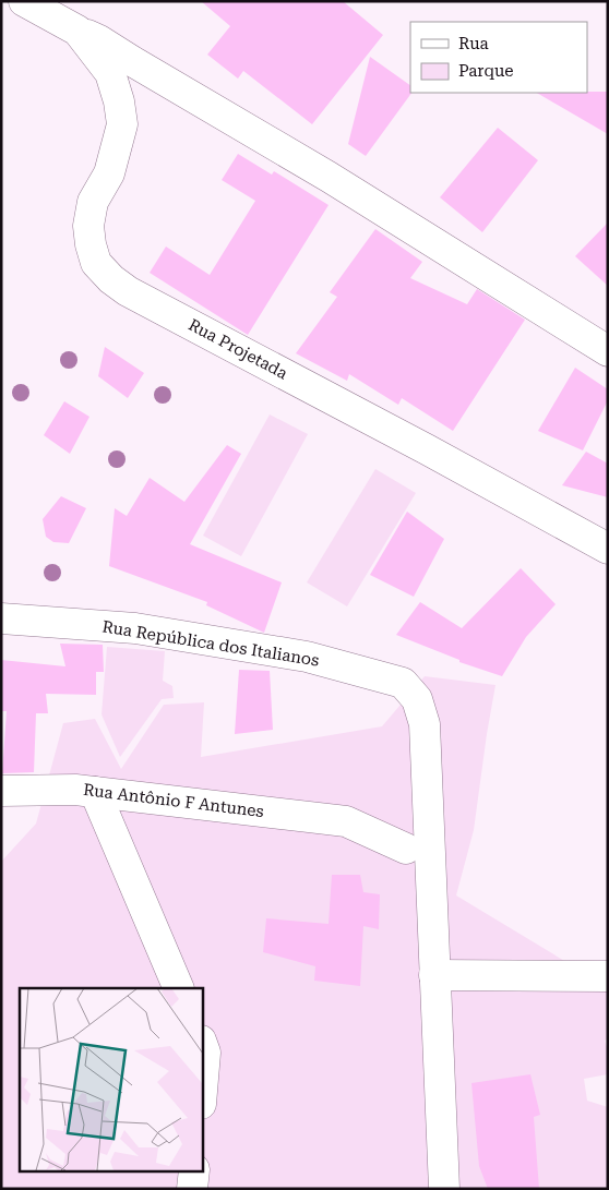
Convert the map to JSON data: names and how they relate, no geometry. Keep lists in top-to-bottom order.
{
  "streets": {
    "street": ["Rua Projetada", "Rua República dos Italianos", "Rua Antônio F Antunes"]
  },
  "legend": ["Rua", "Parque"]
}
